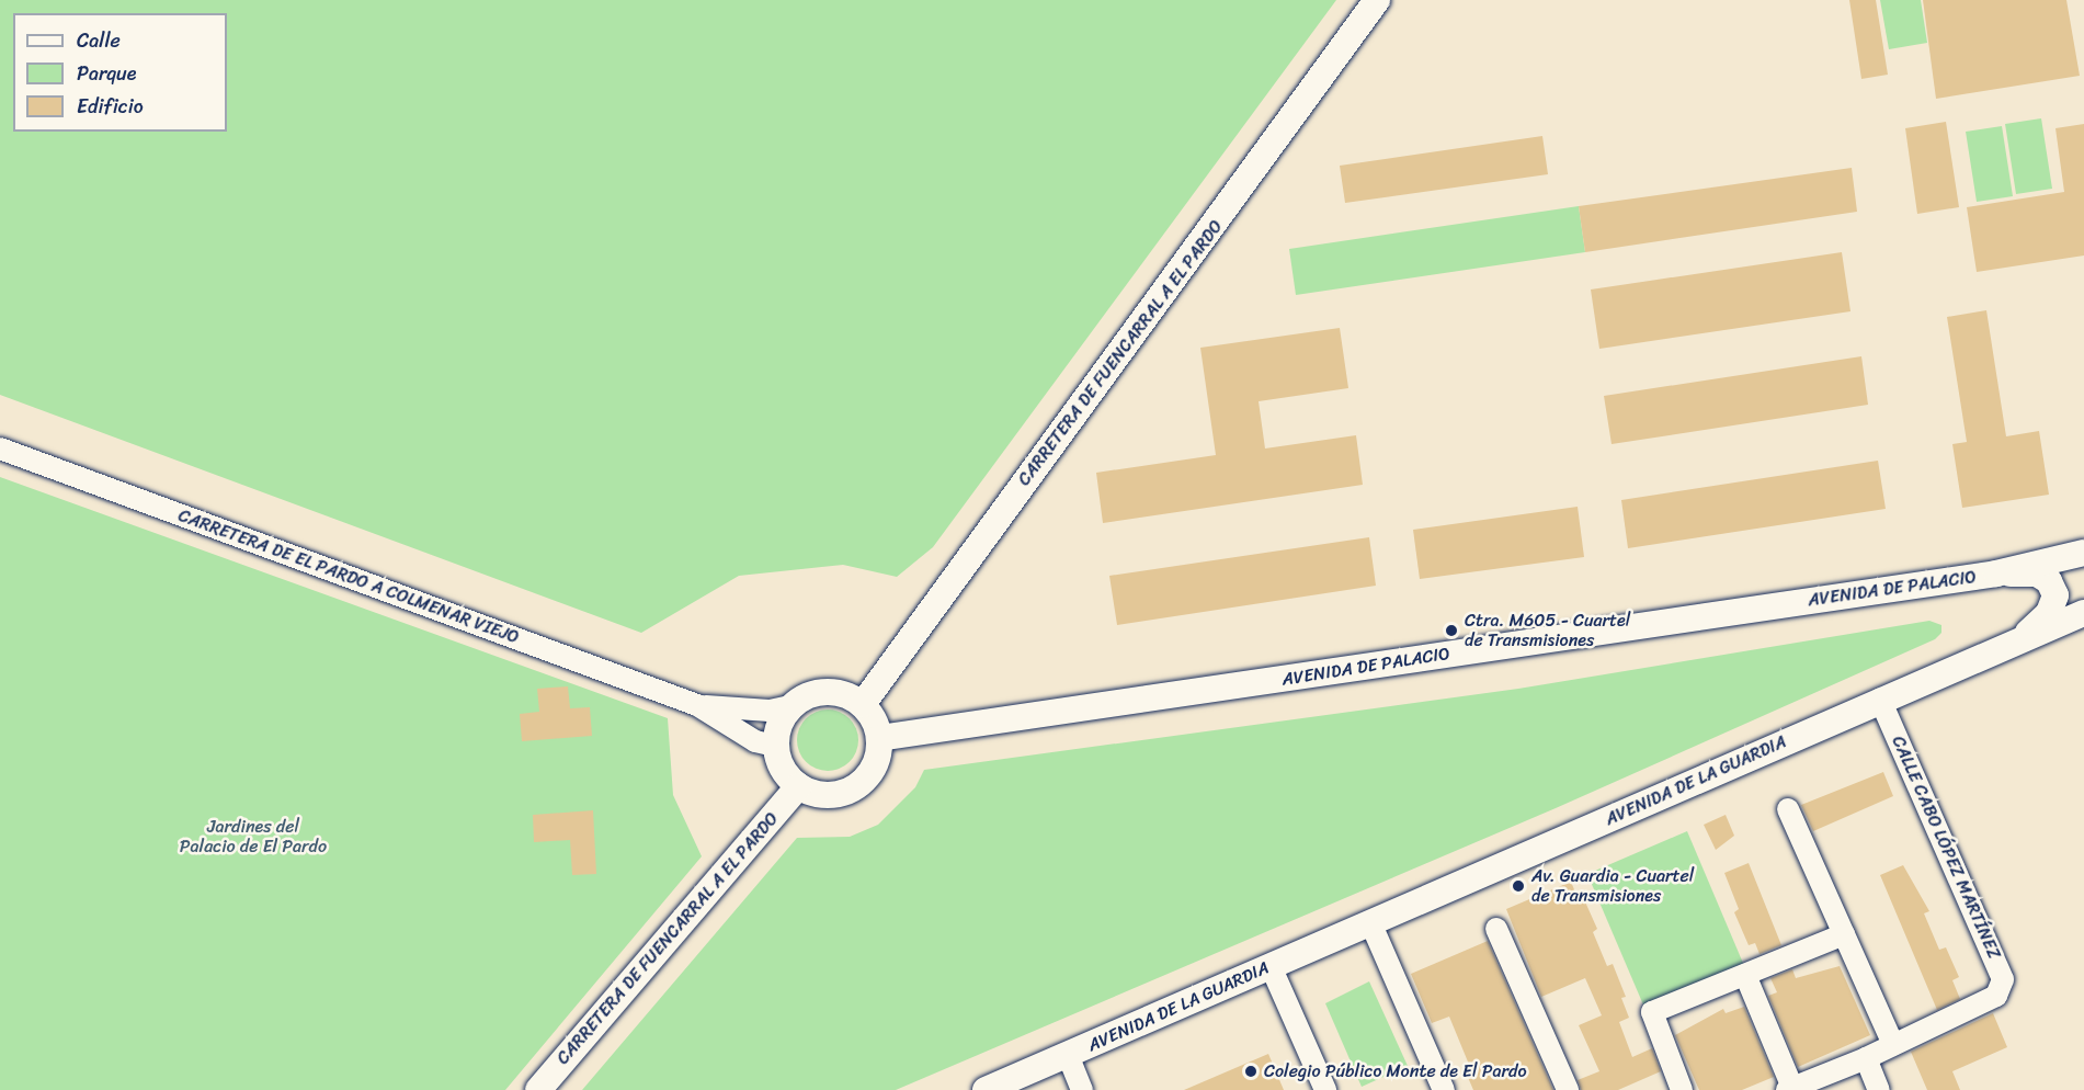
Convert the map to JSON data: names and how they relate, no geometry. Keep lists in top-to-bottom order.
{
  "streets": {
    "street": [
      "CARRETERA DE FUENCARRAL A EL PARDO",
      "CARRETERA DE EL PARDO A COLMENAR VIEJO",
      "AVENIDA DE PALACIO",
      "AVENIDA DE LA GUARDIA",
      "CALLE CABO LÓPEZ MARTÍNEZ"
    ]
  },
  "crossings": [
    ["CARRETERA DE FUENCARRAL A EL PARDO", "AVENIDA DE PALACIO"],
    ["AVENIDA DE PALACIO", "AVENIDA DE LA GUARDIA"],
    ["AVENIDA DE LA GUARDIA", "CALLE CABO LÓPEZ MARTÍNEZ"]
  ],
  "parks": ["Jardines del Palacio de El Pardo"],
  "places": ["Ctra. M605 - Cuartel de Transmisiones", "Av. Guardia - Cuartel de Transmisiones", "Colegio Público Monte de El Pardo"],
  "legend": ["Calle", "Parque", "Edificio"]
}
